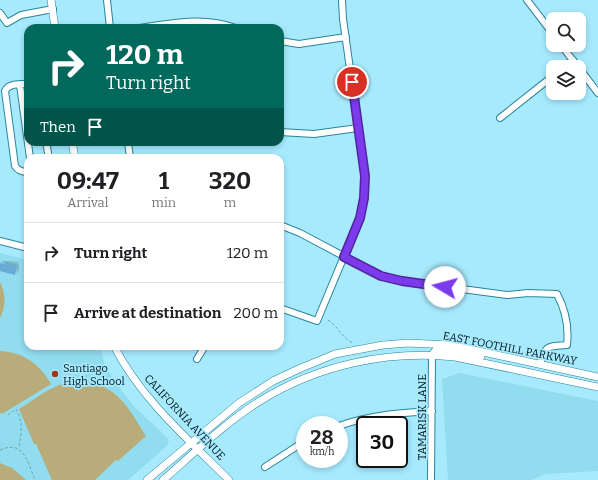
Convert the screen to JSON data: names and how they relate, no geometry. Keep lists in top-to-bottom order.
{
  "streets": {
    "main road": ["EAST FOOTHILL PARKWAY", "CALIFORNIA AVENUE"],
    "street": ["TAMARISK LANE"]
  },
  "crossings": [
    ["EAST FOOTHILL PARKWAY", "CALIFORNIA AVENUE"],
    ["EAST FOOTHILL PARKWAY", "TAMARISK LANE"]
  ],
  "places": ["Santiago High School"],
  "page": {
    "turn": ["120 m", "Turn right"],
    "then": "Then",
    "eta": [
      "09:47",
      "Arrival",
      "1",
      "min",
      "320",
      "m"
    ],
    "list": [
      {
        "name": "Turn right",
        "value": "120 m"
      },
      {
        "name": "Arrive at destination",
        "value": "200 m"
      }
    ],
    "speed": "28 km/h",
    "limit": "30"
  }
}
